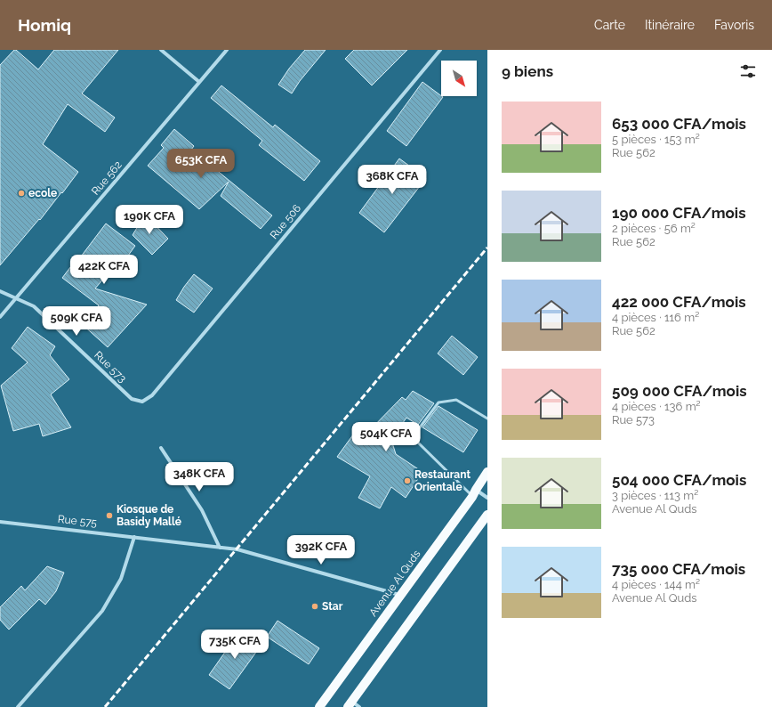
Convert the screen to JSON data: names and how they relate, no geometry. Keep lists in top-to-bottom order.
{
  "streets": {
    "main road": ["Avenue Al Quds"],
    "street": [
      "Rue 562",
      "Rue 506",
      "Rue 573",
      "Rue 575"
    ]
  },
  "crossings": [
    ["Rue 562", "Rue 573"],
    ["Rue 506", "Rue 573"],
    ["Rue 575", "Avenue Al Quds"]
  ],
  "places": [
    "ecole",
    "Restaurant Orientale",
    "Kiosque de Basidy Mallé",
    "Star"
  ],
  "north": "bottom right",
  "page": {
    "header": "Homiq",
    "nav": ["Carte", "Itinéraire", "Favoris"],
    "heading": "9 biens",
    "list": [
      {
        "name": "653 000 CFA/mois",
        "note": "5 pièces · 153 m² · Rue 562"
      },
      {
        "name": "190 000 CFA/mois",
        "note": "2 pièces · 56 m² · Rue 562"
      },
      {
        "name": "422 000 CFA/mois",
        "note": "4 pièces · 116 m² · Rue 562"
      },
      {
        "name": "509 000 CFA/mois",
        "note": "4 pièces · 136 m² · Rue 573"
      },
      {
        "name": "504 000 CFA/mois",
        "note": "3 pièces · 113 m² · Avenue Al Quds"
      },
      {
        "name": "735 000 CFA/mois",
        "note": "4 pièces · 144 m² · Avenue Al Quds"
      }
    ],
    "price": [
      "653K CFA",
      "368K CFA",
      "190K CFA",
      "422K CFA",
      "509K CFA",
      "504K CFA",
      "348K CFA",
      "392K CFA",
      "735K CFA"
    ]
  }
}
